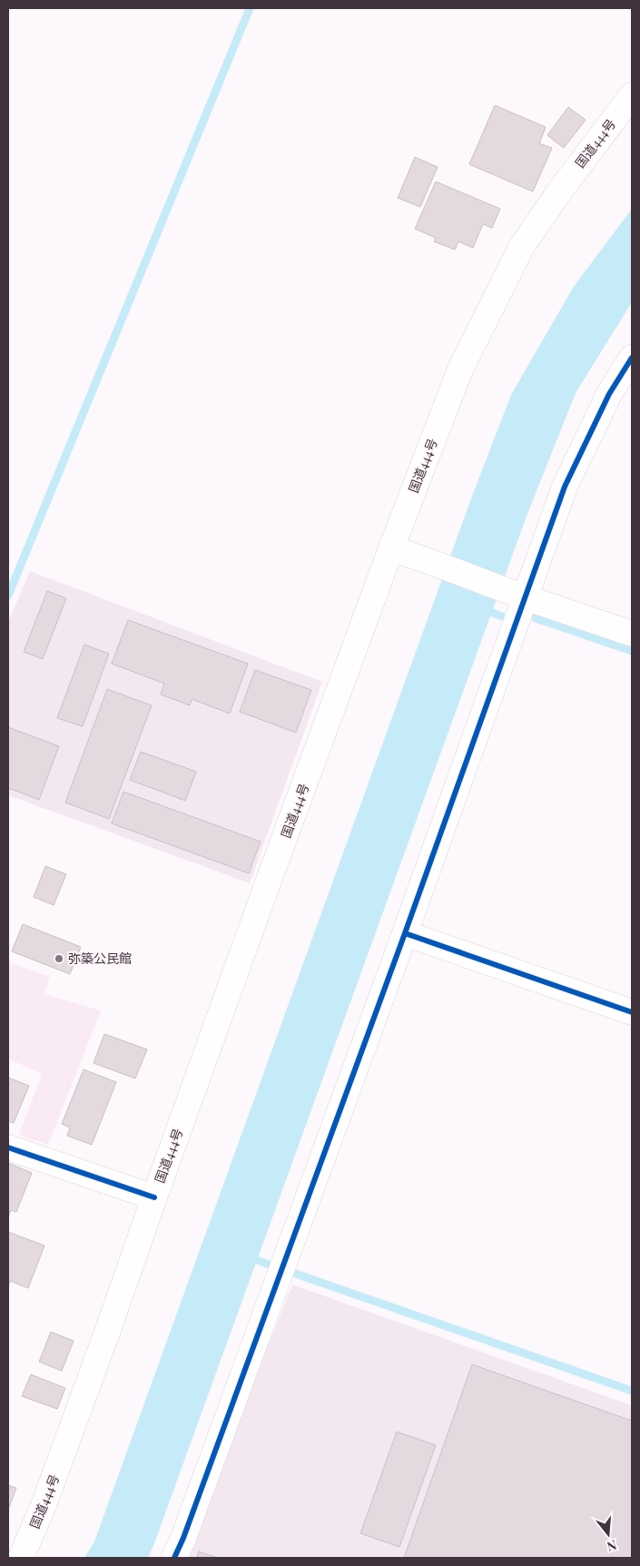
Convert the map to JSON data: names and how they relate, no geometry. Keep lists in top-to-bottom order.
{
  "streets": {
    "main road": ["国道444号"]
  },
  "places": ["弥築公民館"],
  "north": "bottom"
}
